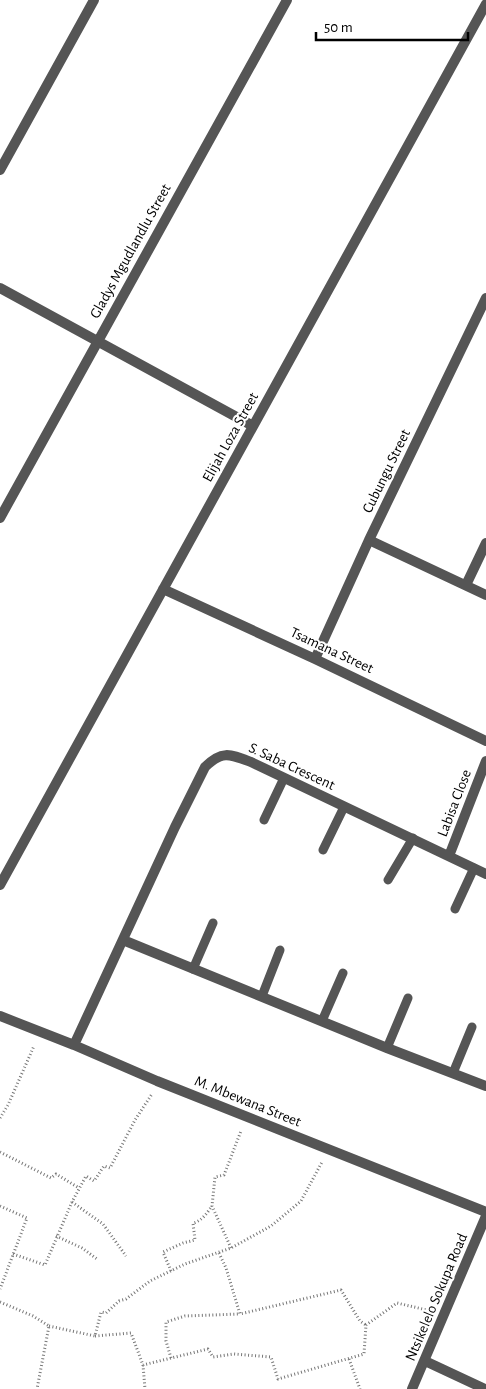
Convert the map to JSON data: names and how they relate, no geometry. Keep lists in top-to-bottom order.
{
  "streets": {
    "street": [
      "Gladys Mgudlandlu Street",
      "Elijah Loza Street",
      "Cubungu Street",
      "Tsamana Street",
      "S. Saba Crescent",
      "Labisa Close",
      "M. Mbewana Street",
      "Ntsikelelo Sokupa Road"
    ]
  },
  "crossings": [
    ["Elijah Loza Street", "Tsamana Street"],
    ["Cubungu Street", "Tsamana Street"],
    ["S. Saba Crescent", "Labisa Close"],
    ["S. Saba Crescent", "M. Mbewana Street"]
  ],
  "scale_bar": "50 m"
}
